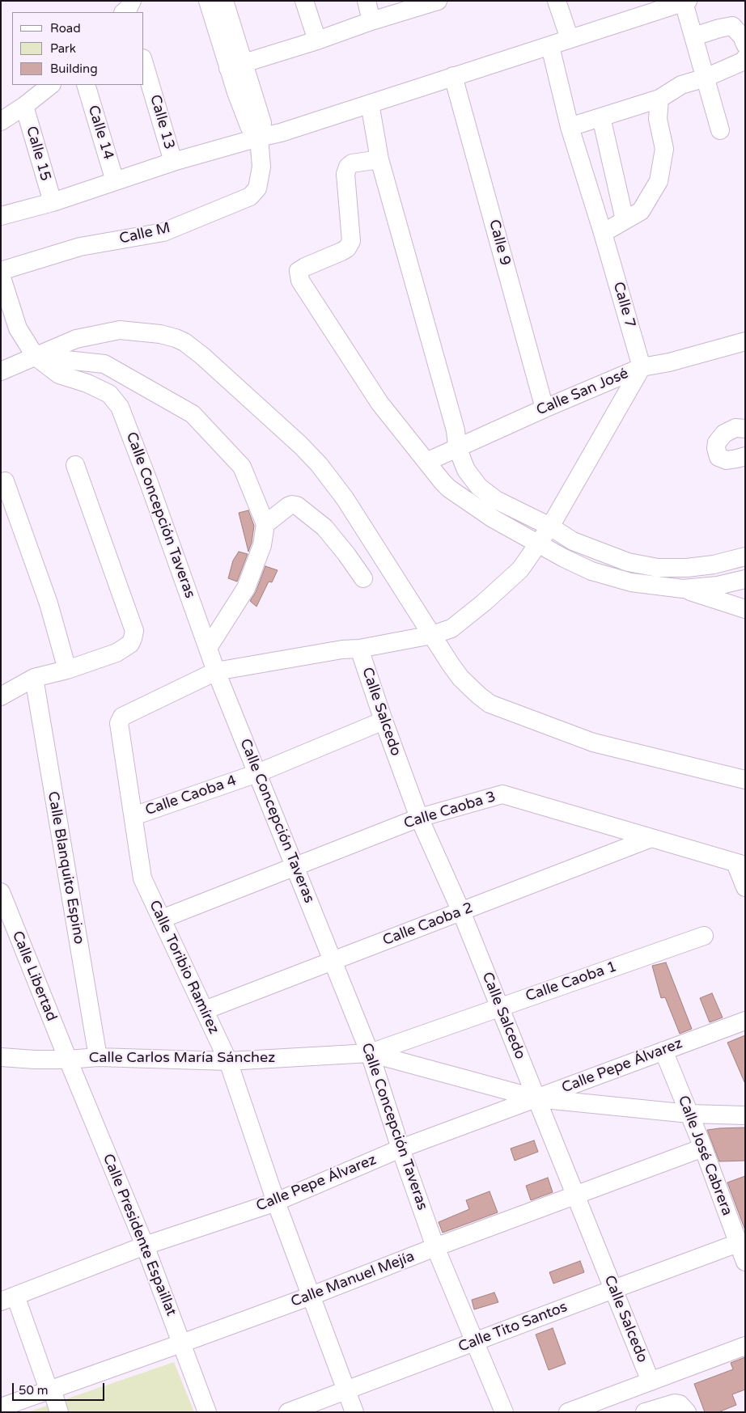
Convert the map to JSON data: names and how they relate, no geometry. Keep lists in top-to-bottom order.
{
  "streets": {
    "street": [
      "Calle 13",
      "Calle 14",
      "Calle 15",
      "Calle M",
      "Calle 9",
      "Calle 7",
      "Calle San José",
      "Calle Concepción Taveras",
      "Calle Salcedo",
      "Calle Caoba 4",
      "Calle Caoba 3",
      "Calle Blanquito Espino",
      "Calle Caoba 2",
      "Calle Toribio Ramírez",
      "Calle Libertad",
      "Calle Caoba 1",
      "Calle Carlos María Sánchez",
      "Calle Pepe Álvarez",
      "Calle José Cabrera",
      "Calle Presidente Espaillat",
      "Calle Manuel Mejía",
      "Calle Tito Santos"
    ]
  },
  "crossings": [
    ["Calle 9", "Calle San José"],
    ["Calle 7", "Calle San José"],
    ["Calle Concepción Taveras", "Calle Caoba 4"],
    ["Calle Concepción Taveras", "Calle Caoba 3"],
    ["Calle Concepción Taveras", "Calle Caoba 2"],
    ["Calle Concepción Taveras", "Calle Toribio Ramírez"],
    ["Calle Concepción Taveras", "Calle Caoba 1"],
    ["Calle Concepción Taveras", "Calle Carlos María Sánchez"],
    ["Calle Concepción Taveras", "Calle Pepe Álvarez"],
    ["Calle Concepción Taveras", "Calle Manuel Mejía"],
    ["Calle Concepción Taveras", "Calle Tito Santos"],
    ["Calle Salcedo", "Calle Caoba 4"],
    ["Calle Salcedo", "Calle Caoba 3"],
    ["Calle Salcedo", "Calle Caoba 2"],
    ["Calle Salcedo", "Calle Caoba 1"],
    ["Calle Salcedo", "Calle Carlos María Sánchez"],
    ["Calle Salcedo", "Calle Pepe Álvarez"],
    ["Calle Salcedo", "Calle Manuel Mejía"],
    ["Calle Salcedo", "Calle Tito Santos"],
    ["Calle Caoba 4", "Calle Toribio Ramírez"],
    ["Calle Caoba 3", "Calle Caoba 2"],
    ["Calle Caoba 3", "Calle Toribio Ramírez"],
    ["Calle Blanquito Espino", "Calle Carlos María Sánchez"],
    ["Calle Caoba 2", "Calle Toribio Ramírez"],
    ["Calle Toribio Ramírez", "Calle Carlos María Sánchez"],
    ["Calle Toribio Ramírez", "Calle Pepe Álvarez"],
    ["Calle Toribio Ramírez", "Calle Manuel Mejía"],
    ["Calle Toribio Ramírez", "Calle Tito Santos"],
    ["Calle Libertad", "Calle Carlos María Sánchez"],
    ["Calle Libertad", "Calle Presidente Espaillat"],
    ["Calle Caoba 1", "Calle Carlos María Sánchez"],
    ["Calle Carlos María Sánchez", "Calle Pepe Álvarez"],
    ["Calle Carlos María Sánchez", "Calle José Cabrera"],
    ["Calle Carlos María Sánchez", "Calle Presidente Espaillat"],
    ["Calle Pepe Álvarez", "Calle José Cabrera"],
    ["Calle Pepe Álvarez", "Calle Presidente Espaillat"],
    ["Calle José Cabrera", "Calle Manuel Mejía"],
    ["Calle José Cabrera", "Calle Tito Santos"],
    ["Calle Presidente Espaillat", "Calle Manuel Mejía"]
  ],
  "legend": ["Road", "Park", "Building"],
  "scale_bar": "50 m"
}
